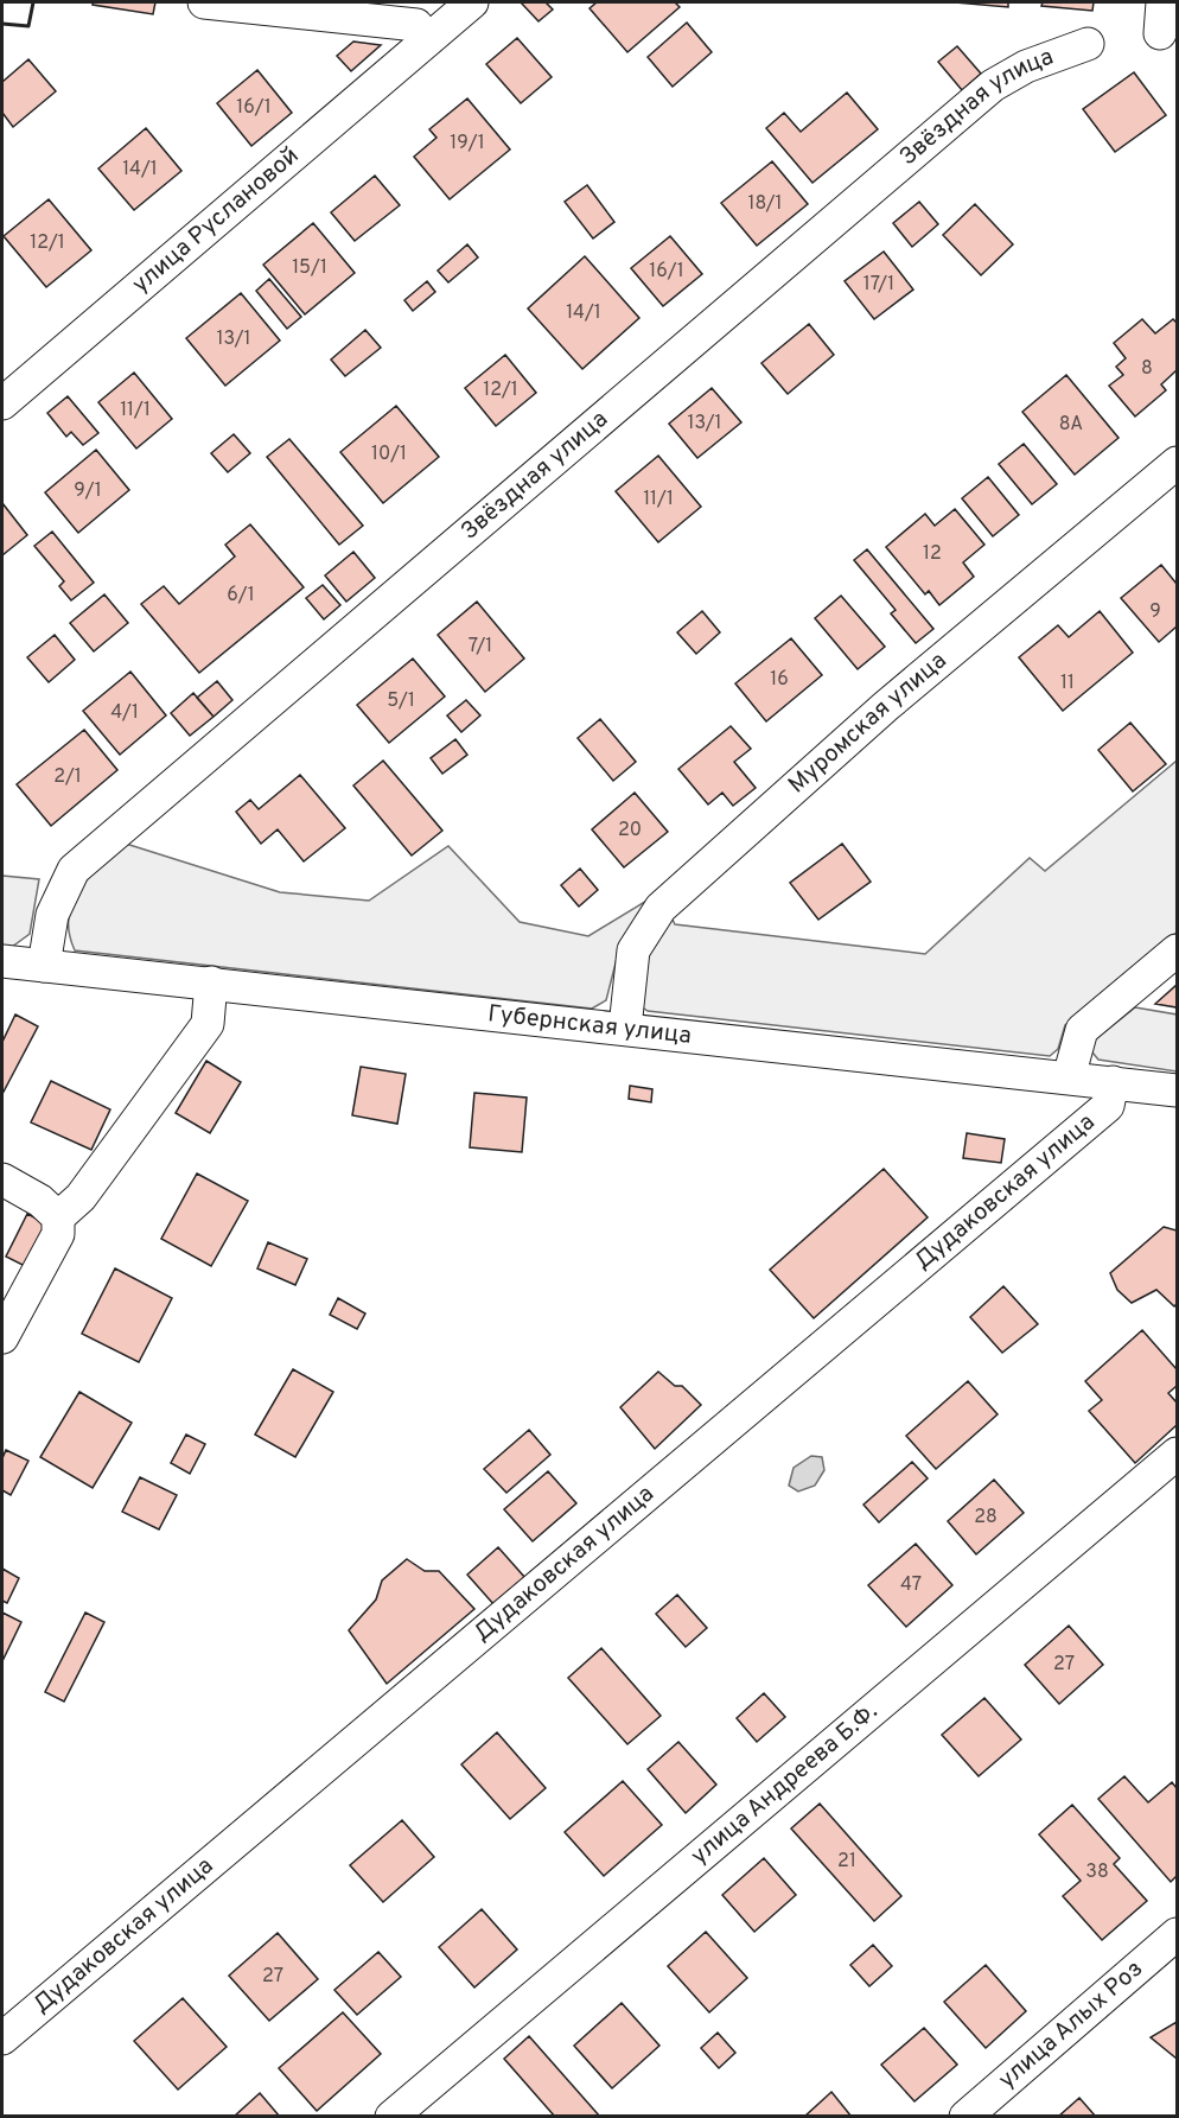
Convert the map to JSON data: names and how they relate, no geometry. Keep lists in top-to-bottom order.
{
  "streets": {
    "street": [
      "Звёздная улица",
      "улица Руслановой",
      "Муромская улица",
      "Губернская улица",
      "Дудаковская улица",
      "улица Андреева Б.Ф.",
      "улица Алых Роз"
    ]
  },
  "crossings": [
    ["Звёздная улица", "Губернская улица"],
    ["Муромская улица", "Губернская улица"],
    ["Губернская улица", "Дудаковская улица"]
  ],
  "house_numbers": [
    "16/1",
    "19/1",
    "14/1",
    "18/1",
    "12/1",
    "15/1",
    "16/1",
    "17/1",
    "14/1",
    "13/1",
    "8",
    "12/1",
    "11/1",
    "13/1",
    "8А",
    "10/1",
    "9/1",
    "11/1",
    "12",
    "6/1",
    "9",
    "7/1",
    "16",
    "11",
    "5/1",
    "4/1",
    "2/1",
    "20",
    "28",
    "47",
    "27",
    "21",
    "38",
    "27"
  ]
}
